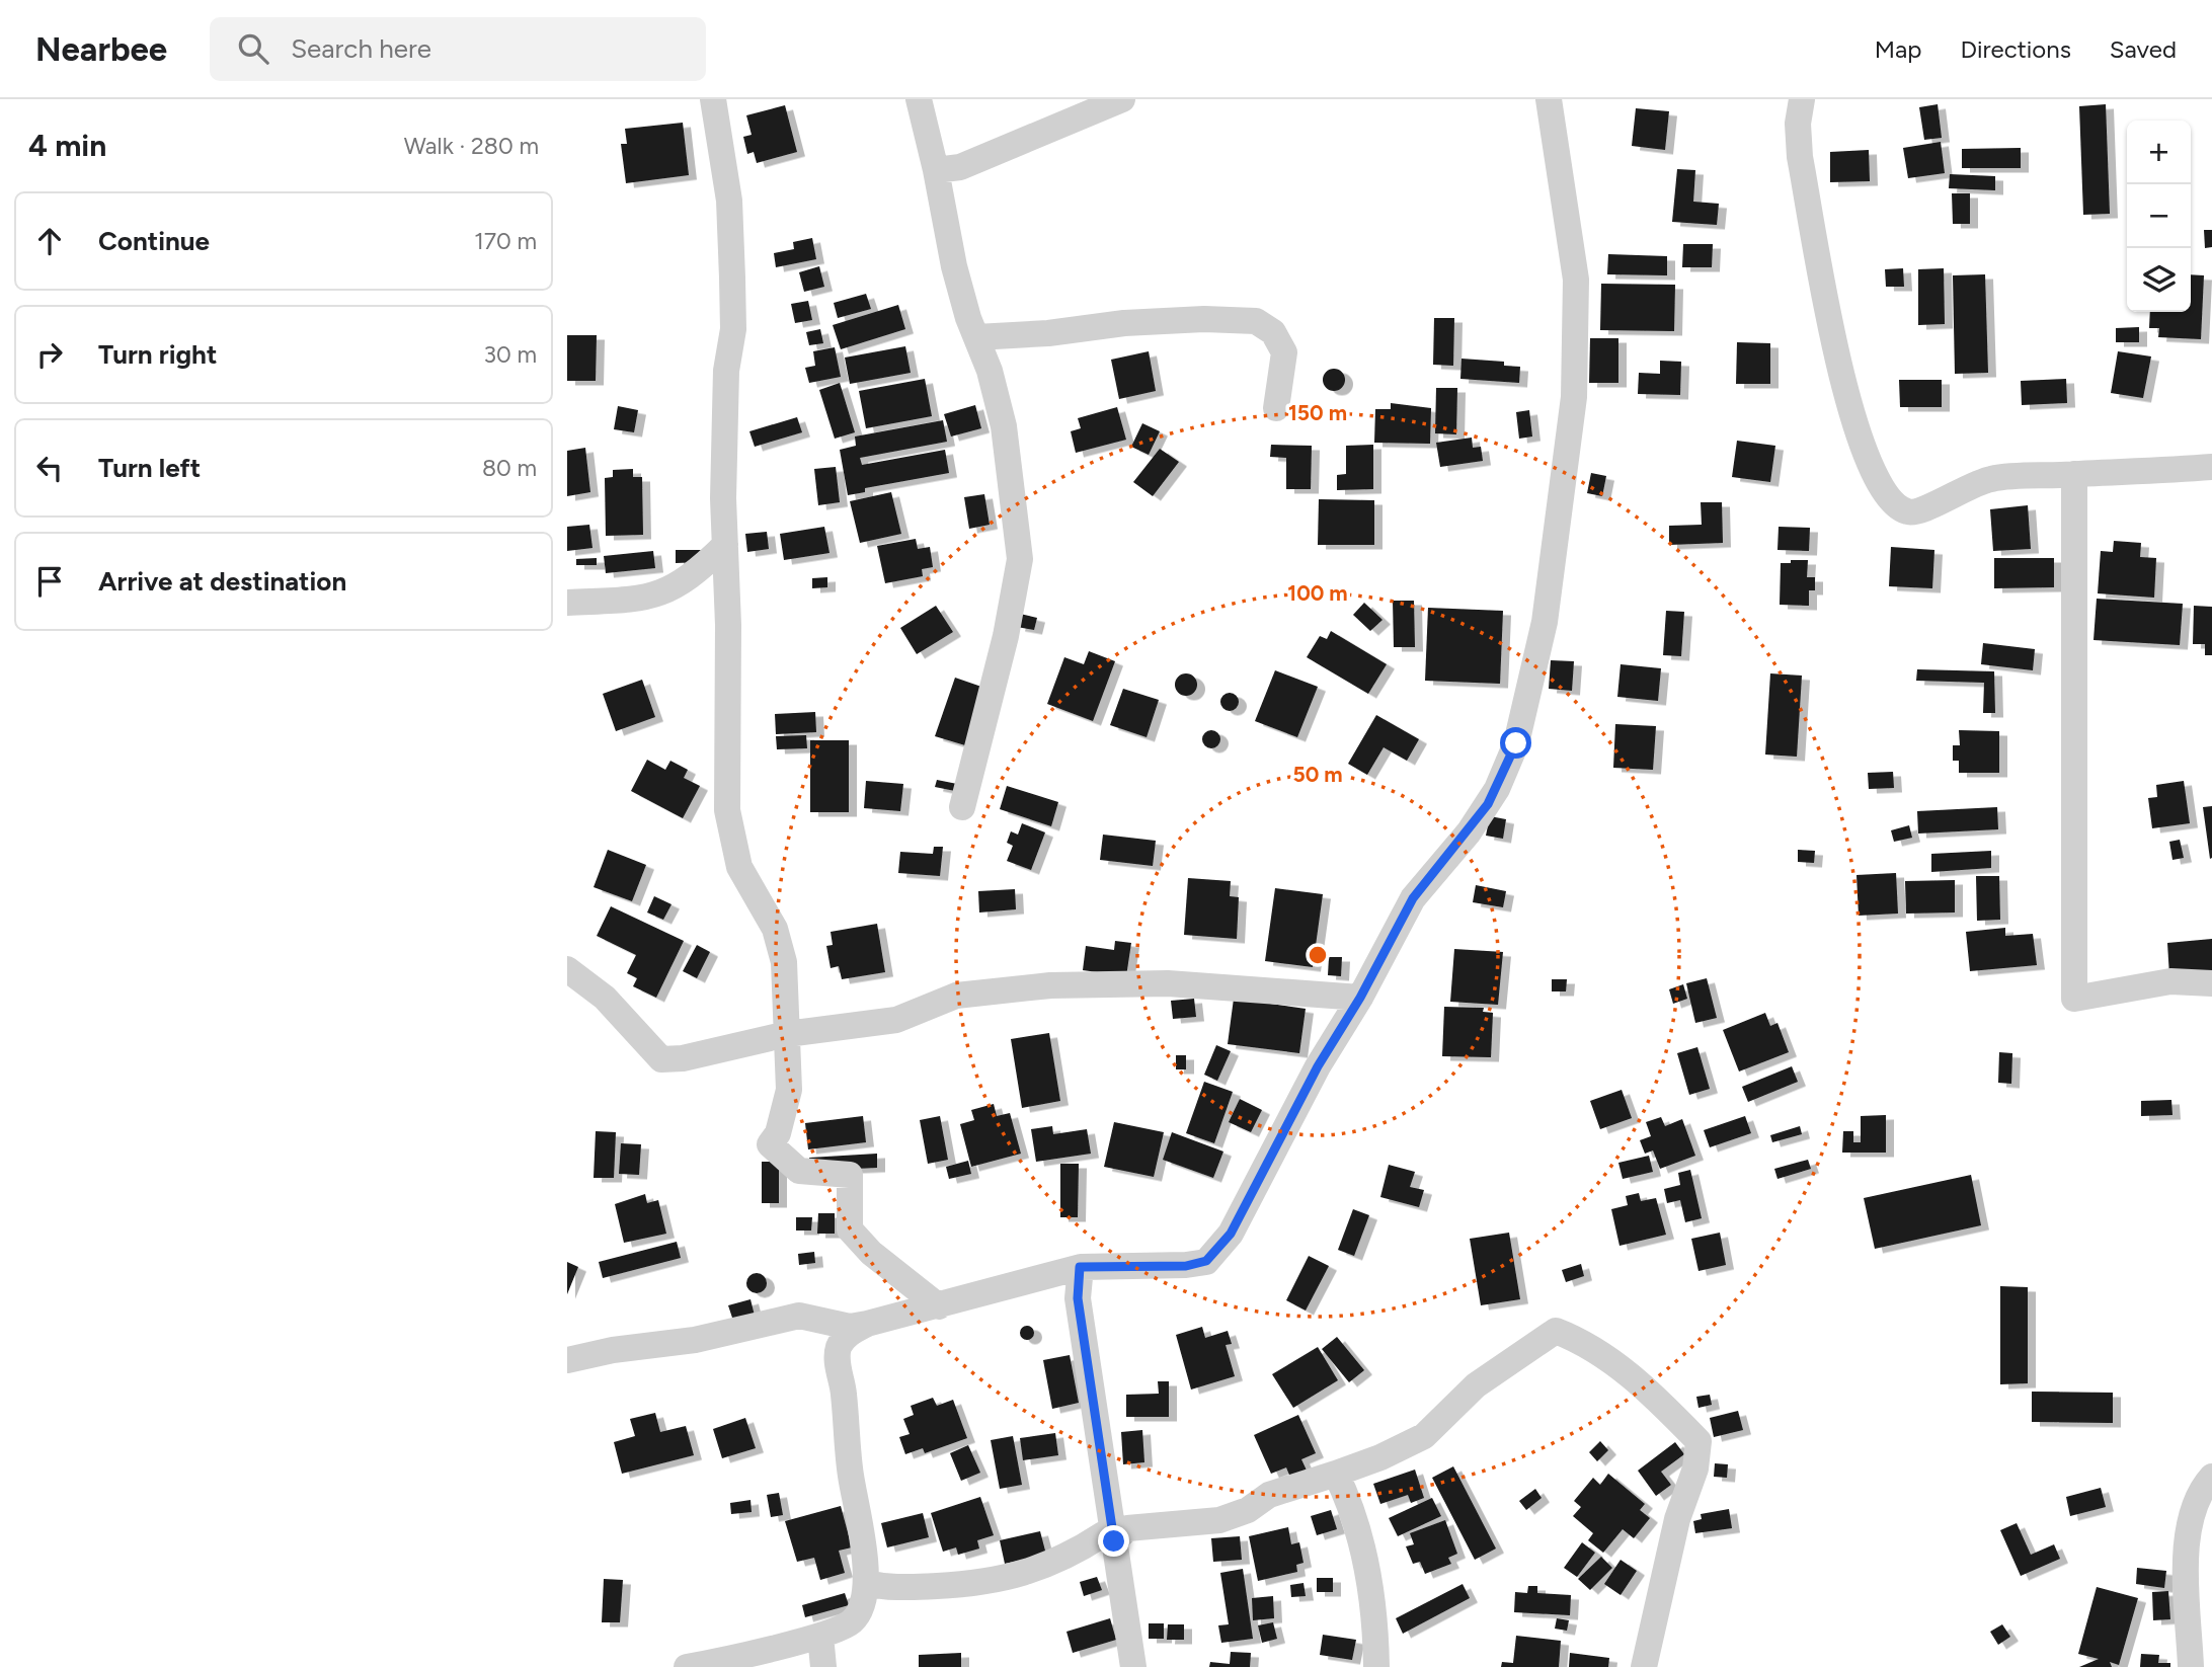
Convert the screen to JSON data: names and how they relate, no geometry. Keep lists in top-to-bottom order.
{
  "page": {
    "header": "Nearbee",
    "search": "Search here",
    "nav": ["Map", "Directions", "Saved"],
    "heading": ["4 min", "Walk · 280 m"],
    "map_buttons": ["+", "−"],
    "list": [
      ["Continue", "170 m"],
      ["Turn right", "30 m"],
      ["Turn left", "80 m"],
      "Arrive at destination"
    ]
  },
  "rings": ["150 m", "100 m", "50 m"]
}
